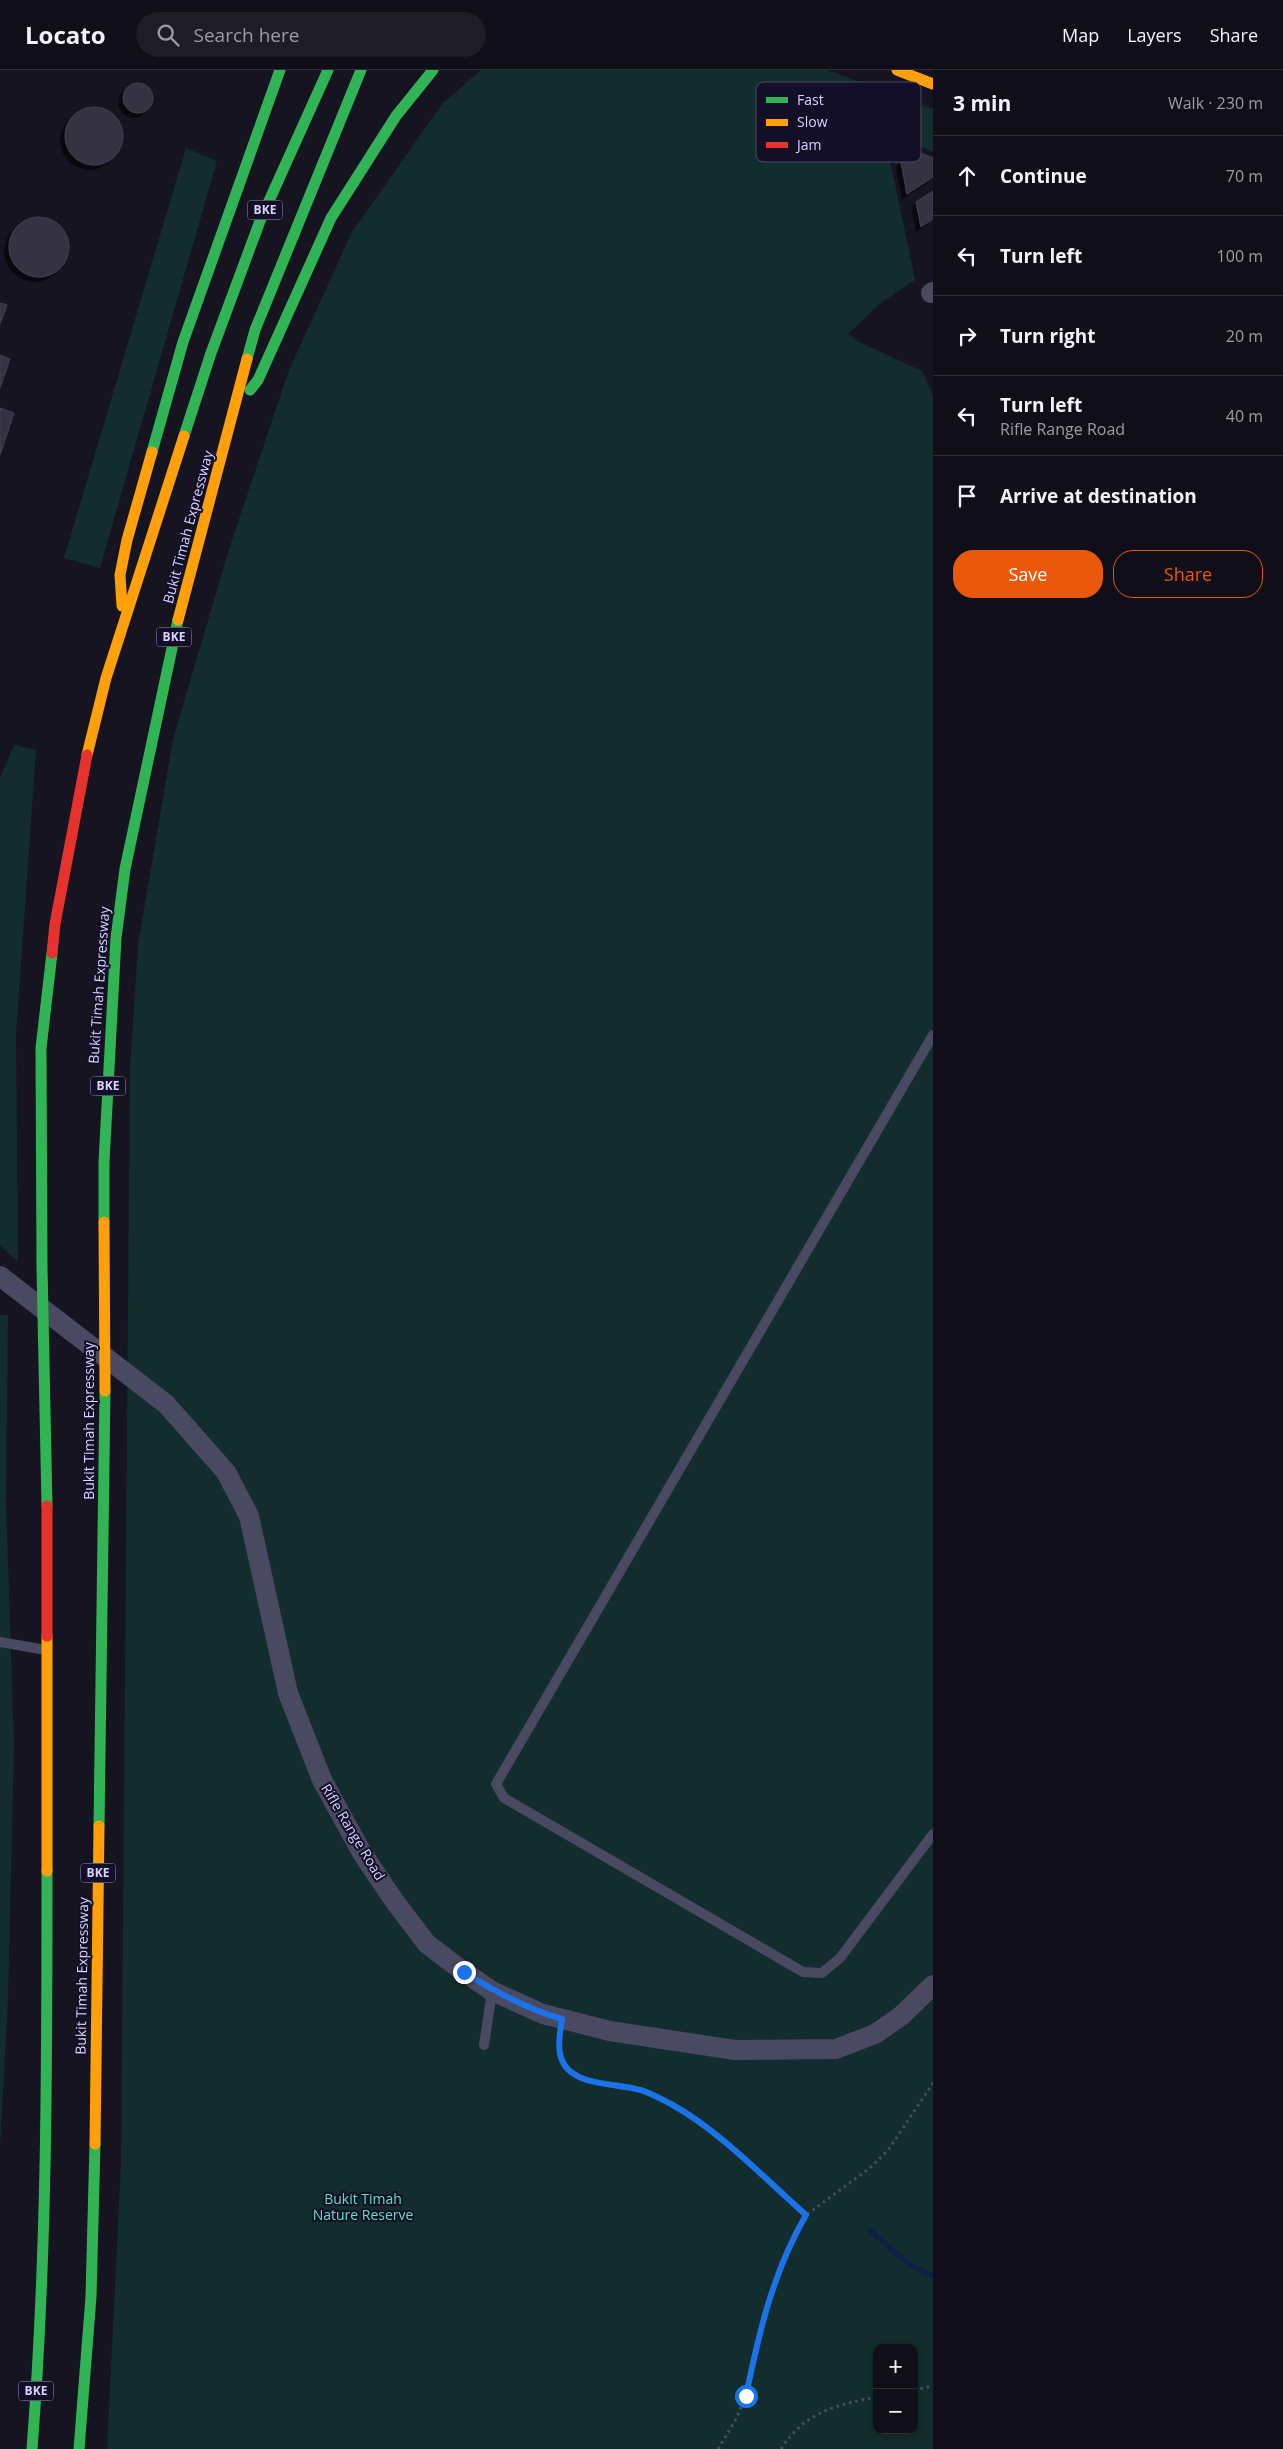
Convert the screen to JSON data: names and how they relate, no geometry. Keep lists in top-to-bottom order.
{
  "streets": {
    "highway": ["BKE", "Bukit Timah Expressway"],
    "street": ["Rifle Range Road"]
  },
  "parks": ["Bukit Timah Nature Reserve"],
  "legend": ["Fast", "Slow", "Jam"],
  "page": {
    "header": "Locato",
    "search": "Search here",
    "nav": ["Map", "Layers", "Share"],
    "heading": ["3 min", "Walk · 230 m"],
    "list": [
      ["Continue", "70 m"],
      ["Turn left", "100 m"],
      ["Turn right", "20 m"],
      ["Turn left", "Rifle Range Road", "40 m"],
      "Arrive at destination"
    ],
    "buttons": ["Save", "Share"],
    "map_buttons": ["+", "−"]
  }
}
